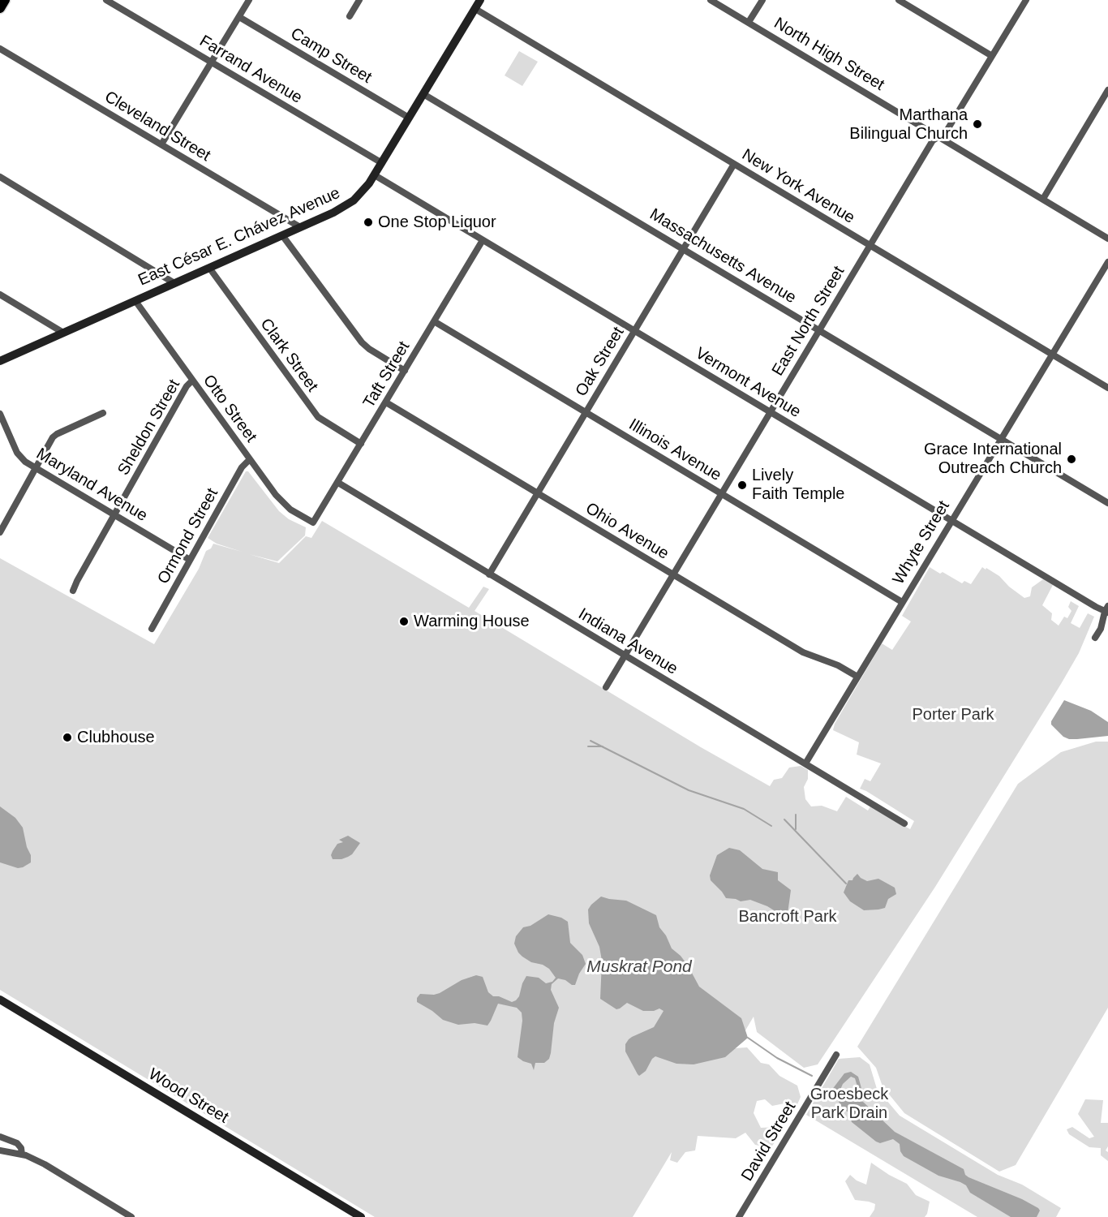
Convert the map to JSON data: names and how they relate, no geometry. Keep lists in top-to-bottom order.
{
  "streets": {
    "street": [
      "North High Street",
      "Camp Street",
      "Farrand Avenue",
      "Cleveland Street",
      "New York Avenue",
      "East César E. Chávez Avenue",
      "Massachusetts Avenue",
      "East North Street",
      "Clark Street",
      "Oak Street",
      "Taft Street",
      "Vermont Avenue",
      "Otto Street",
      "Sheldon Street",
      "Illinois Avenue",
      "Maryland Avenue",
      "Ohio Avenue",
      "Ormond Street",
      "Whyte Street",
      "Indiana Avenue",
      "Wood Street",
      "David Street"
    ]
  },
  "crossings": [
    ["North High Street", "East North Street"],
    ["Camp Street", "East César E. Chávez Avenue"],
    ["Farrand Avenue", "East César E. Chávez Avenue"],
    ["Cleveland Street", "East César E. Chávez Avenue"],
    ["New York Avenue", "East César E. Chávez Avenue"],
    ["New York Avenue", "East North Street"],
    ["New York Avenue", "Oak Street"],
    ["New York Avenue", "Whyte Street"],
    ["East César E. Chávez Avenue", "Massachusetts Avenue"],
    ["East César E. Chávez Avenue", "Clark Street"],
    ["East César E. Chávez Avenue", "Vermont Avenue"],
    ["East César E. Chávez Avenue", "Otto Street"],
    ["Massachusetts Avenue", "East North Street"],
    ["Massachusetts Avenue", "Oak Street"],
    ["Massachusetts Avenue", "Whyte Street"],
    ["East North Street", "Vermont Avenue"],
    ["East North Street", "Illinois Avenue"],
    ["East North Street", "Ohio Avenue"],
    ["East North Street", "Indiana Avenue"],
    ["Clark Street", "Taft Street"],
    ["Oak Street", "Vermont Avenue"],
    ["Oak Street", "Illinois Avenue"],
    ["Oak Street", "Ohio Avenue"],
    ["Oak Street", "Indiana Avenue"],
    ["Taft Street", "Vermont Avenue"],
    ["Taft Street", "Otto Street"],
    ["Taft Street", "Illinois Avenue"],
    ["Taft Street", "Ohio Avenue"],
    ["Taft Street", "Indiana Avenue"],
    ["Vermont Avenue", "Whyte Street"],
    ["Otto Street", "Sheldon Street"],
    ["Otto Street", "Ormond Street"],
    ["Sheldon Street", "Maryland Avenue"],
    ["Illinois Avenue", "Whyte Street"],
    ["Maryland Avenue", "Ormond Street"],
    ["Ohio Avenue", "Whyte Street"],
    ["Whyte Street", "Indiana Avenue"]
  ],
  "water": ["Muskrat Pond"],
  "parks": ["Porter Park", "Bancroft Park", "Groesbeck Park Drain"],
  "places": [
    "Marthana Bilingual Church",
    "One Stop Liquor",
    "Grace International Outreach Church",
    "Lively Faith Temple",
    "Warming House",
    "Clubhouse"
  ]
}
